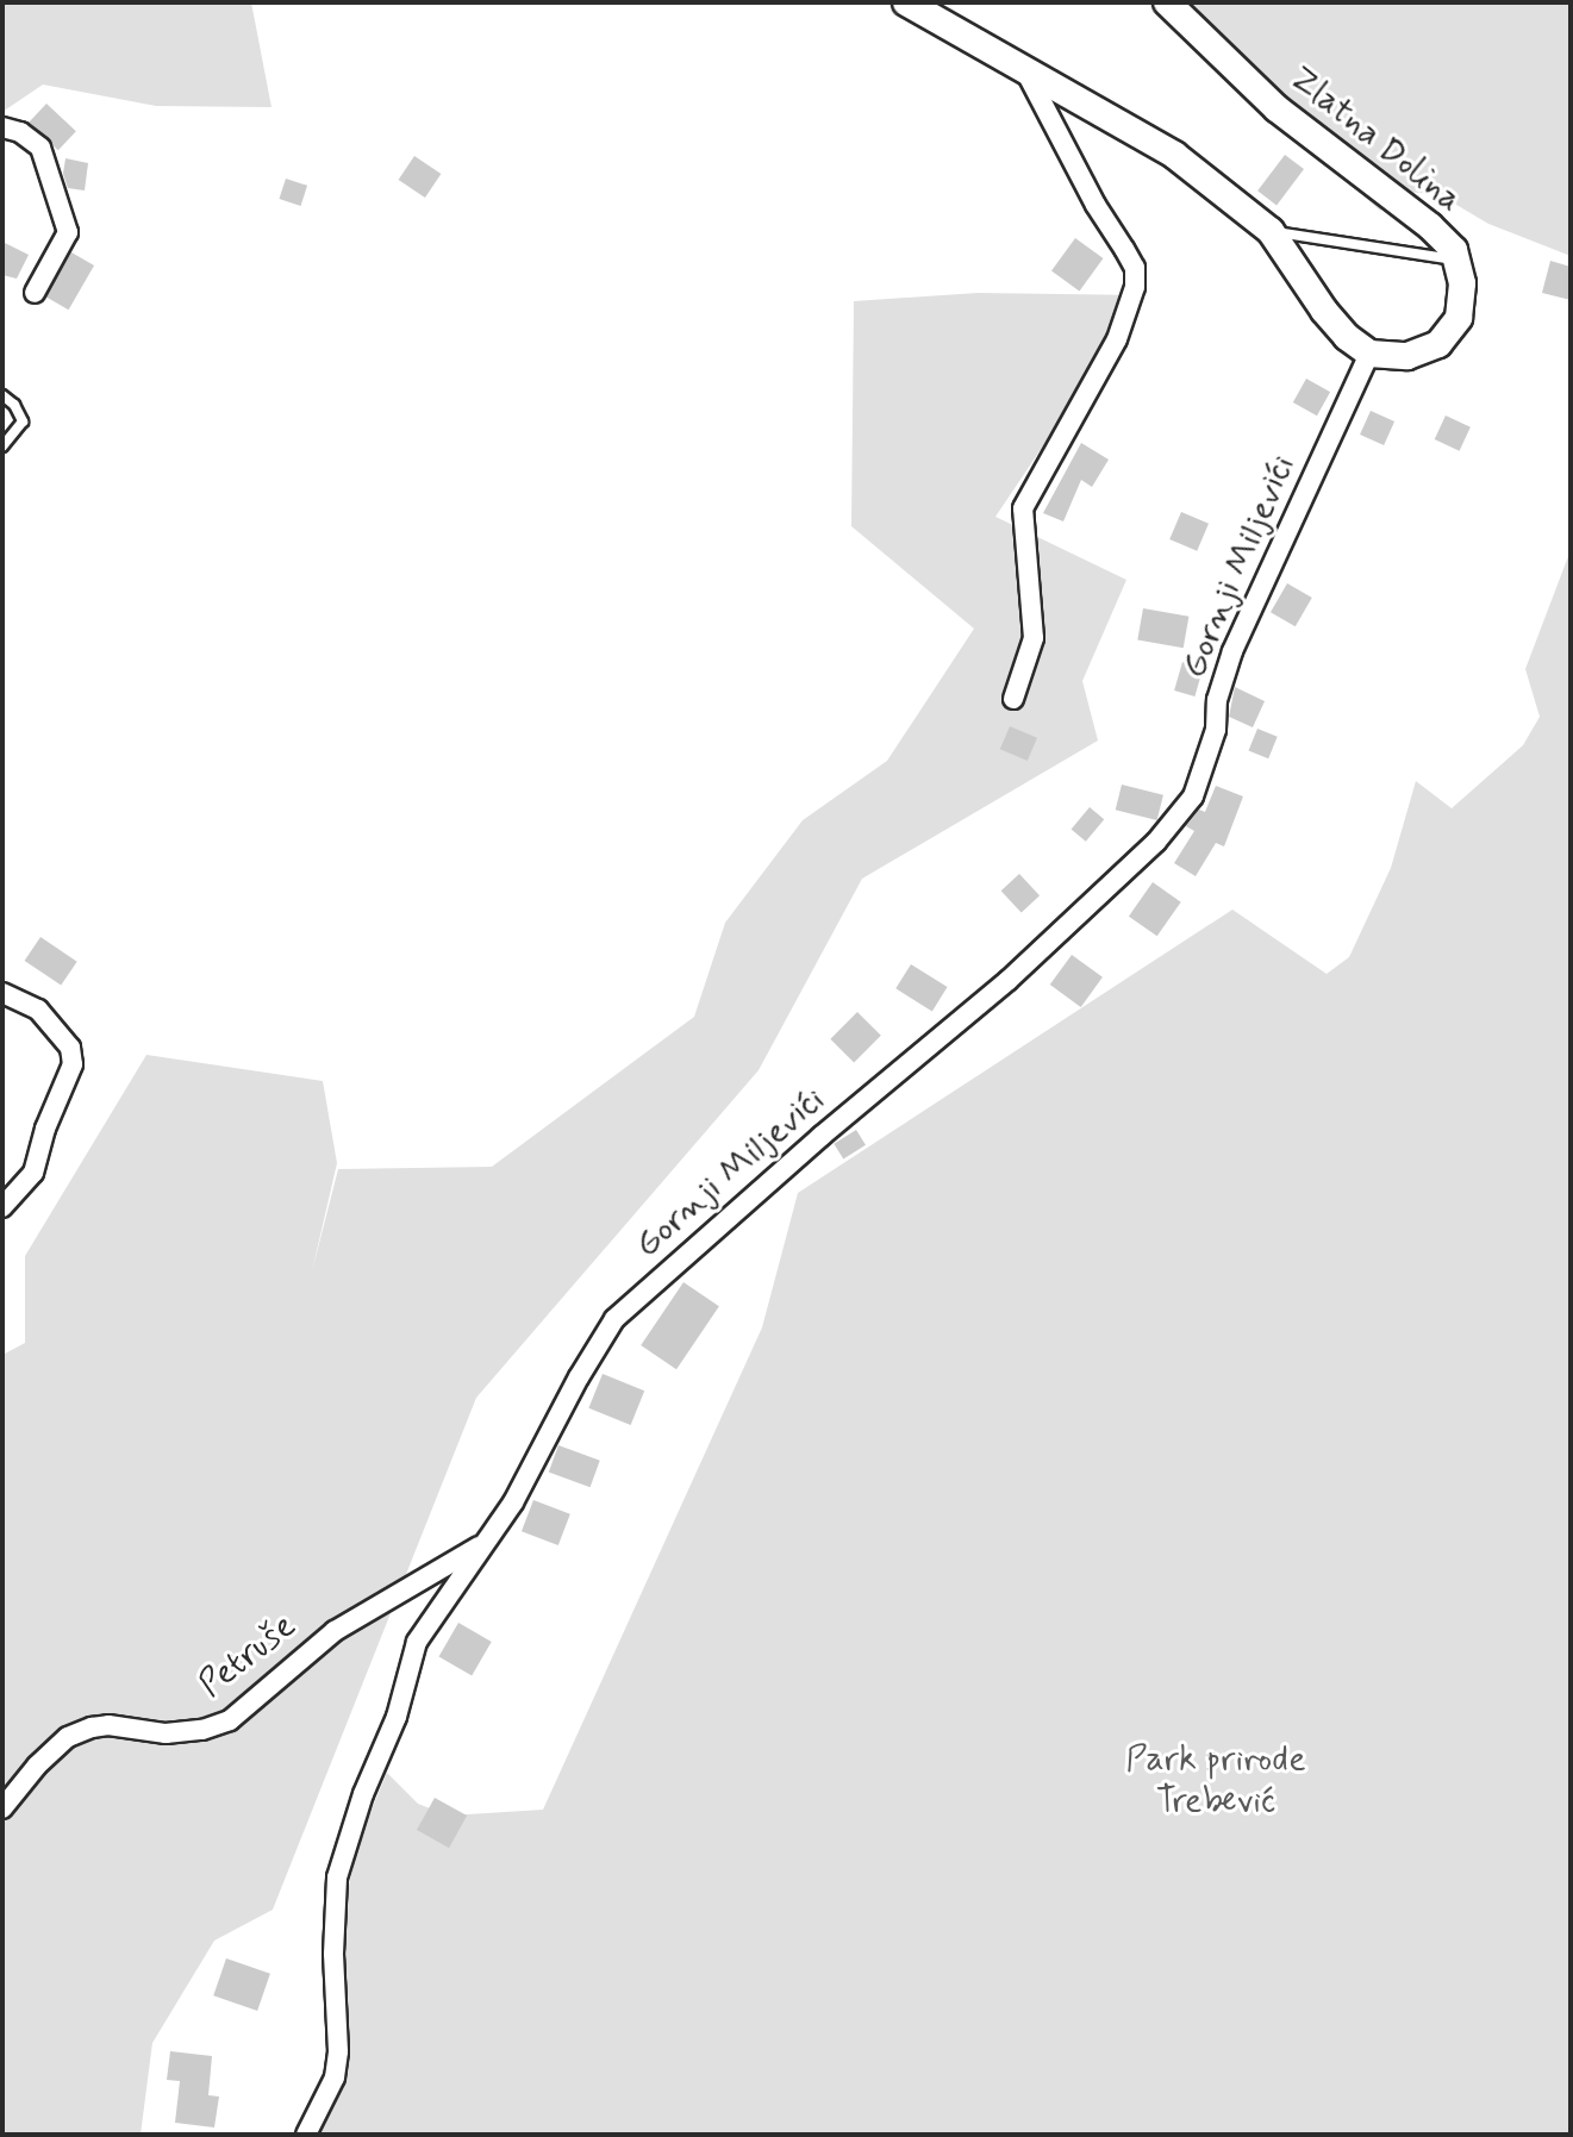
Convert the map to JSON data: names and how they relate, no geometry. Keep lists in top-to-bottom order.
{
  "streets": {
    "main road": ["Zlatna Dolina"],
    "street": ["Gornji Miljevići", "Petruše"]
  },
  "crossings": [
    ["Zlatna Dolina", "Gornji Miljevići"],
    ["Gornji Miljevići", "Petruše"]
  ],
  "parks": ["Park prirode Trebević"]
}
